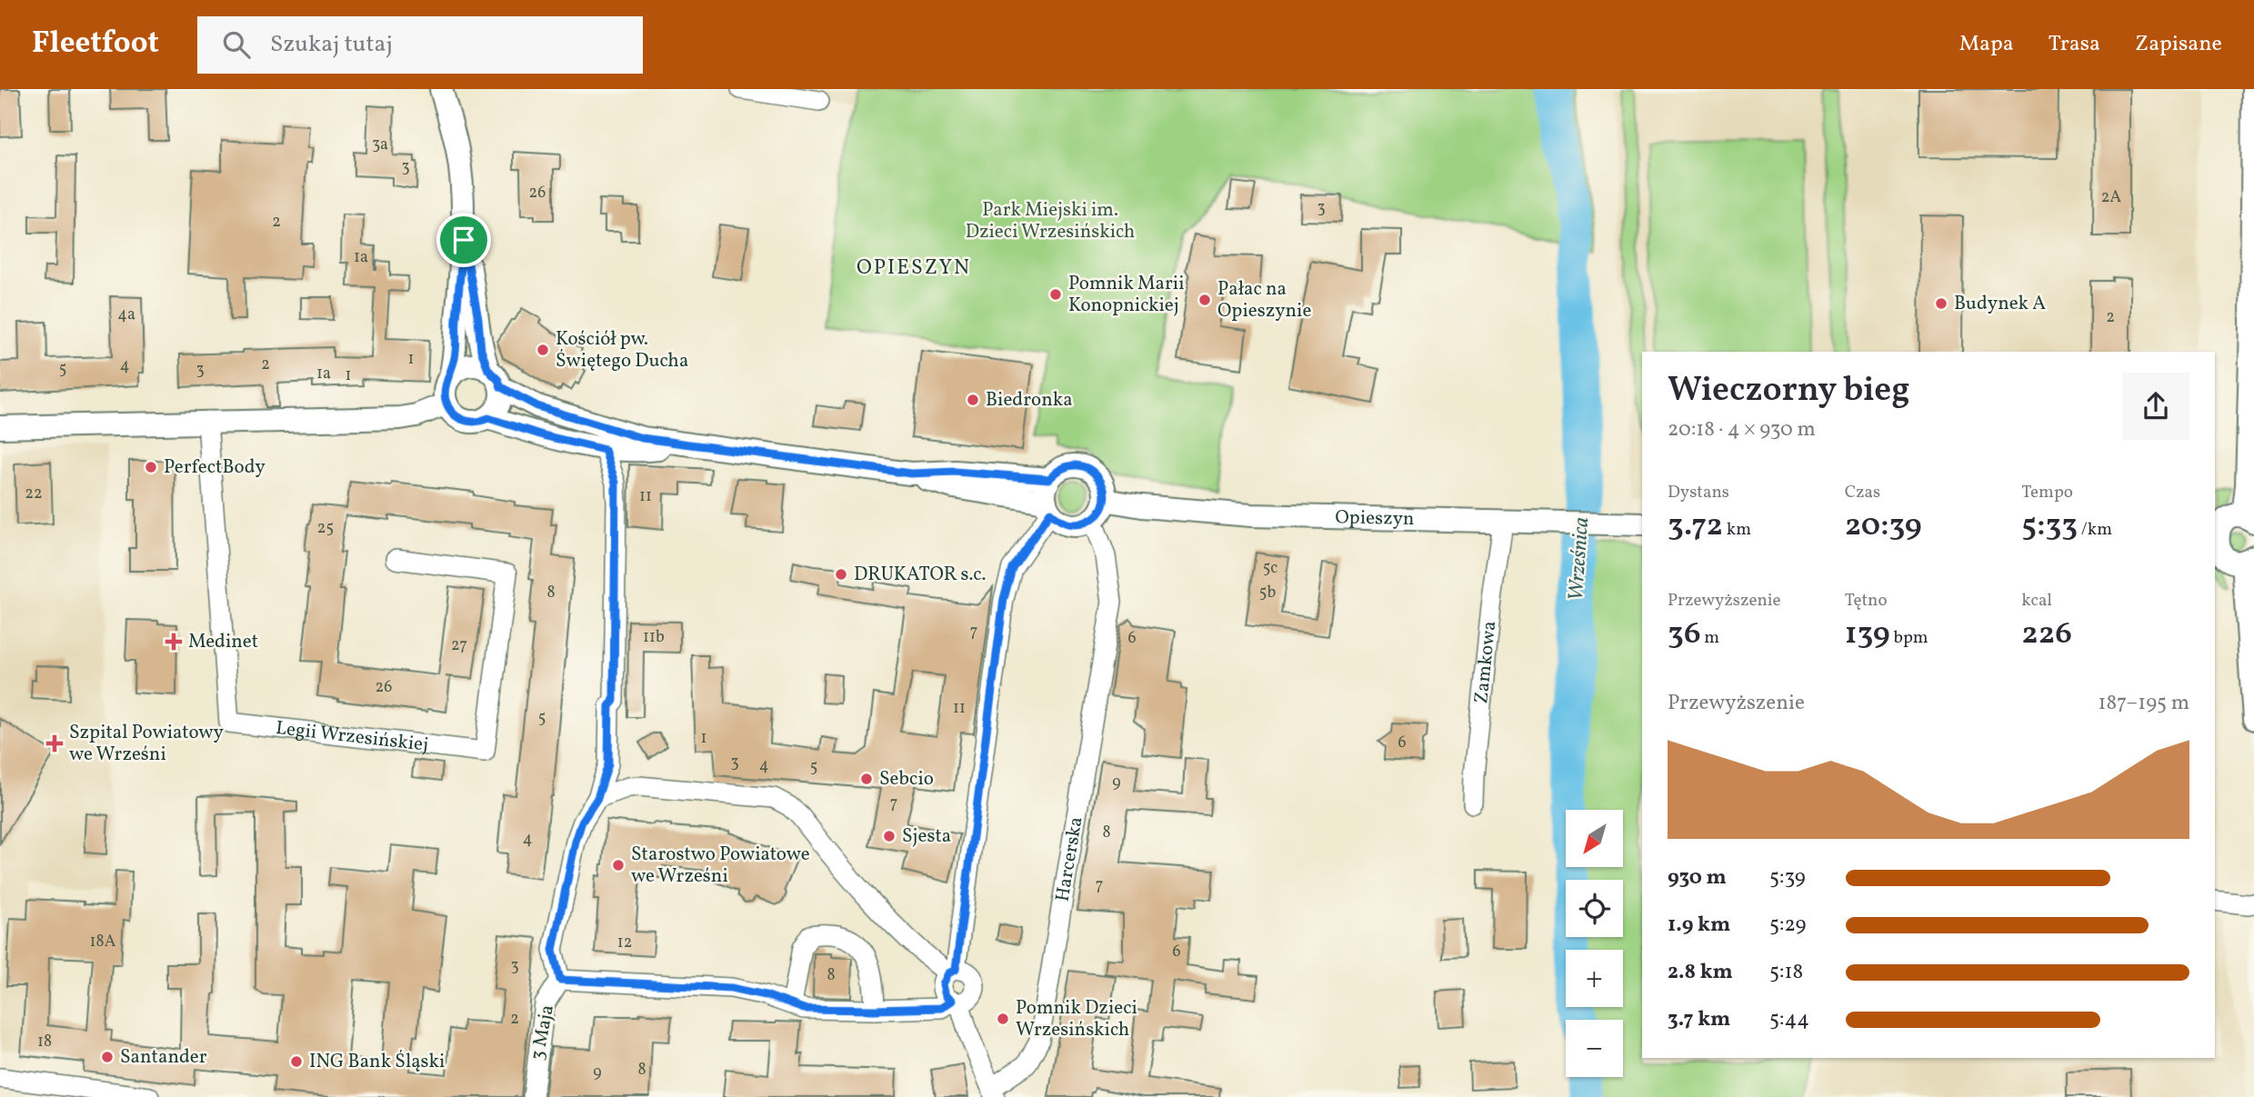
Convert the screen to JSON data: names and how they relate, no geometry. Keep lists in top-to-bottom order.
{
  "streets": {
    "street": [
      "Opieszyn",
      "Zamkowa",
      "Legii Wrzesińskiej",
      "Harcerska",
      "3 Maja"
    ]
  },
  "crossings": [
    ["Opieszyn", "Zamkowa"],
    ["Opieszyn", "Harcerska"]
  ],
  "districts": ["OPIESZYN"],
  "water": ["Wrześnica"],
  "parks": ["Park Miejski im. Dzieci Wrzesińskich"],
  "places": {
    "other": [
      "Pomnik Marii Konopnickiej",
      "Pałac na Opieszynie",
      "Budynek A",
      "Kościół pw. Świętego Ducha",
      "Biedronka",
      "PerfectBody",
      "DRUKATOR s.c.",
      "Sebcio",
      "Sjesta",
      "Starostwo Powiatowe we Wrześni",
      "Pomnik Dzieci Wrzesińskich",
      "Santander",
      "ING Bank Śląski"
    ],
    "health": ["Medinet", "Szpital Powiatowy we Wrześni"]
  },
  "house_numbers": [
    "3a",
    "3",
    "26",
    "2A",
    "3",
    "2",
    "1a",
    "4a",
    "2",
    "1",
    "2",
    "4",
    "5",
    "3",
    "1a",
    "1",
    "22",
    "11",
    "25",
    "5c",
    "8",
    "5b",
    "7",
    "11b",
    "6",
    "27",
    "26",
    "11",
    "5",
    "1",
    "6",
    "3",
    "4",
    "5",
    "9",
    "7",
    "8",
    "4",
    "7",
    "18A",
    "12",
    "6",
    "3",
    "8",
    "2",
    "18",
    "8",
    "9"
  ],
  "north": "bottom left",
  "page": {
    "header": "Fleetfoot",
    "search": "Szukaj tutaj",
    "nav": ["Mapa", "Trasa", "Zapisane"],
    "heading": ["Wieczorny bieg", "20:18 · 4 × 930 m"],
    "stats": [
      ["Dystans", "3.72 km"],
      ["Czas", "20:39"],
      ["Tempo", "5:33 /km"],
      ["Przewyższenie", "36 m"],
      ["Tętno", "139 bpm"],
      ["kcal", "226"]
    ],
    "chart": ["Przewyższenie", "187–195 m"],
    "map_buttons": ["+", "−"],
    "list": [
      {
        "name": "930 m",
        "note": "5:39"
      },
      {
        "name": "1.9 km",
        "note": "5:29"
      },
      {
        "name": "2.8 km",
        "note": "5:18"
      },
      {
        "name": "3.7 km",
        "note": "5:44"
      }
    ]
  }
}
